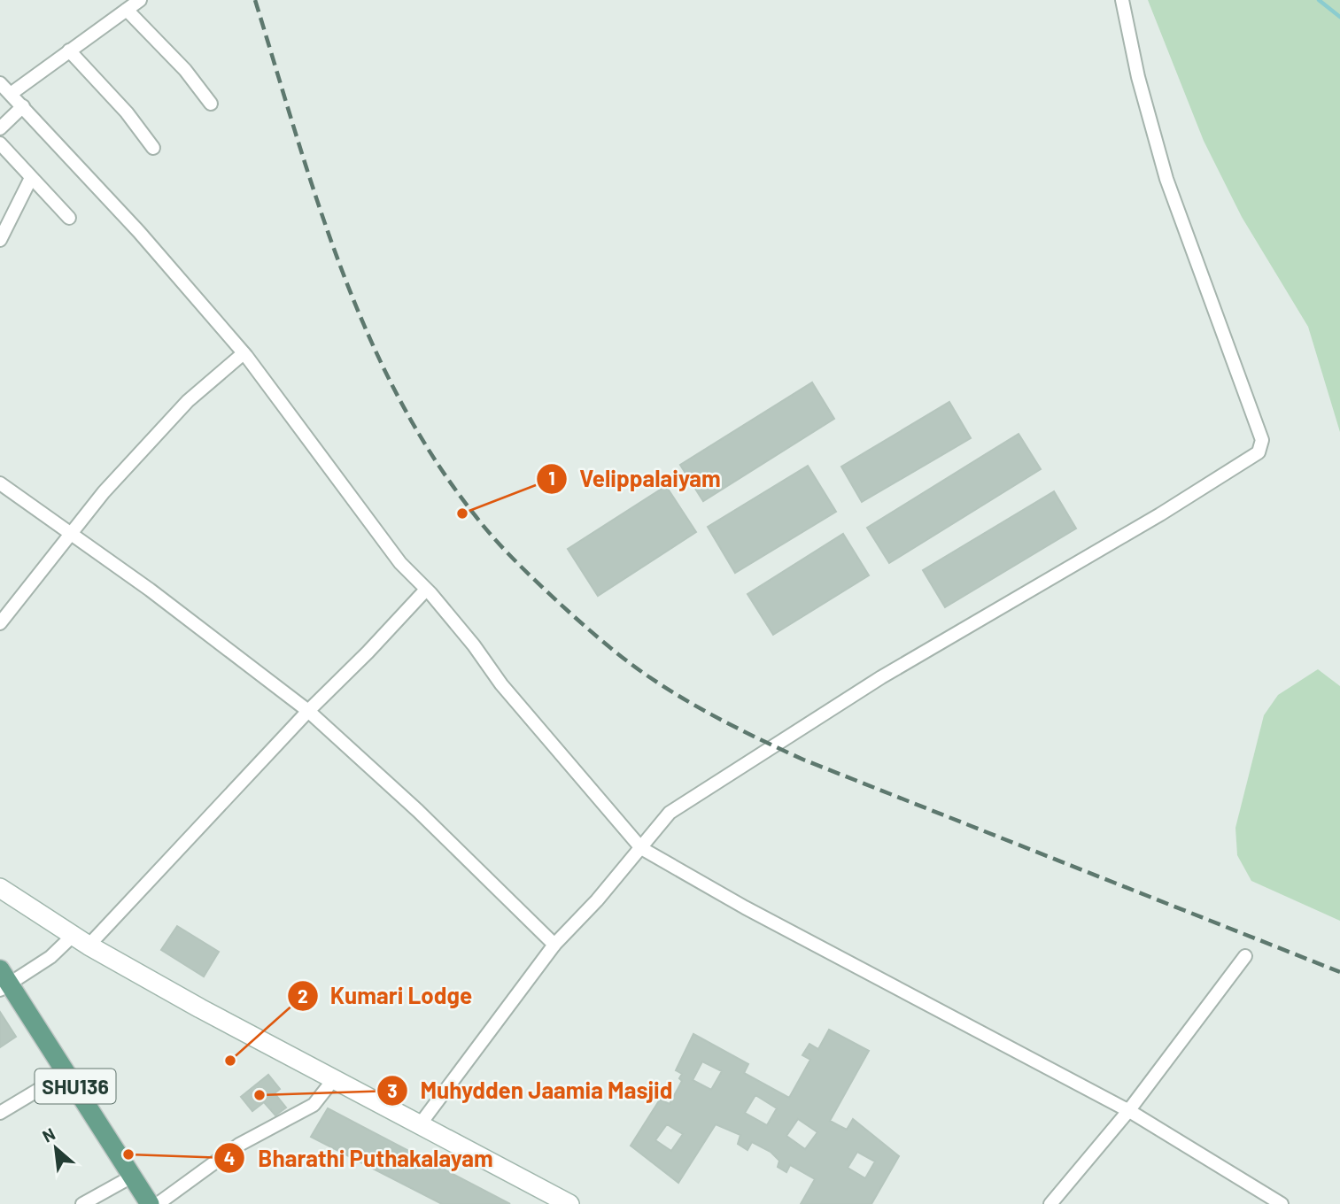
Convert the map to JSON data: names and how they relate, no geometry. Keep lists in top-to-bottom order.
{
  "streets": {
    "main road": ["SHU136"]
  },
  "places": [
    "Velippalaiyam",
    "Kumari Lodge",
    "Muhydden Jaamia Masjid",
    "Bharathi Puthakalayam"
  ],
  "north": "top left"
}
